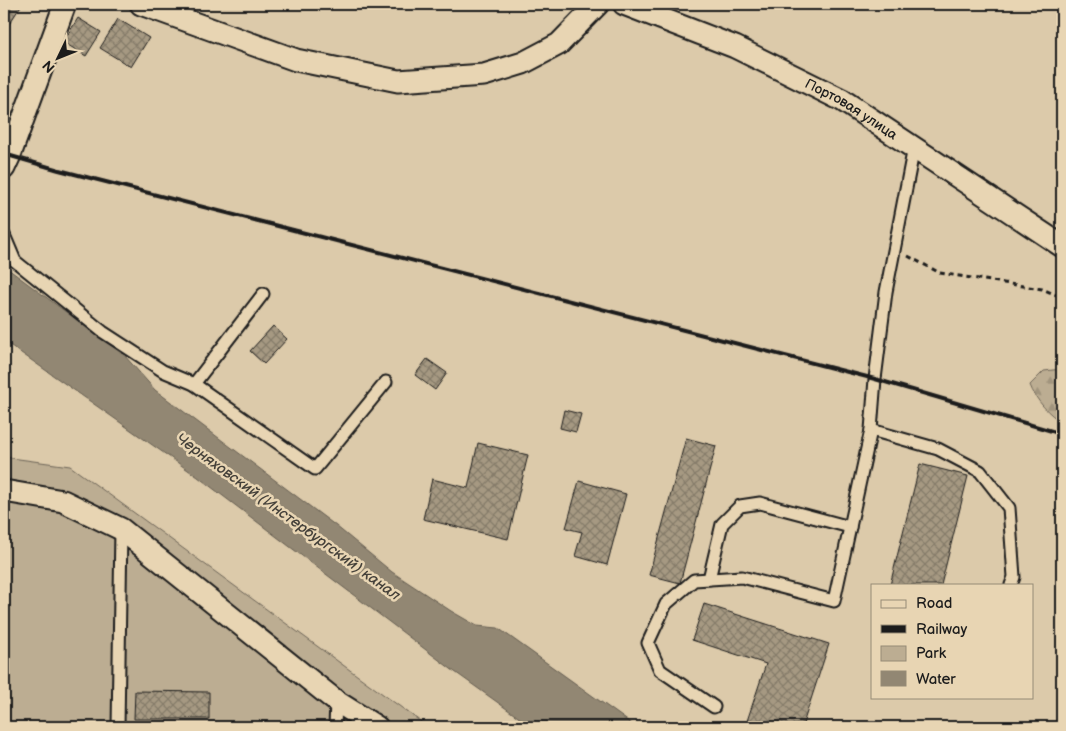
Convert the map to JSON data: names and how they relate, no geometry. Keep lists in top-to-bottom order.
{
  "streets": {
    "street": ["Портовая улица"]
  },
  "water": ["Черняховский (Инстербургский) канал"],
  "legend": [
    "Road",
    "Railway",
    "Park",
    "Water"
  ],
  "north": "bottom left"
}
